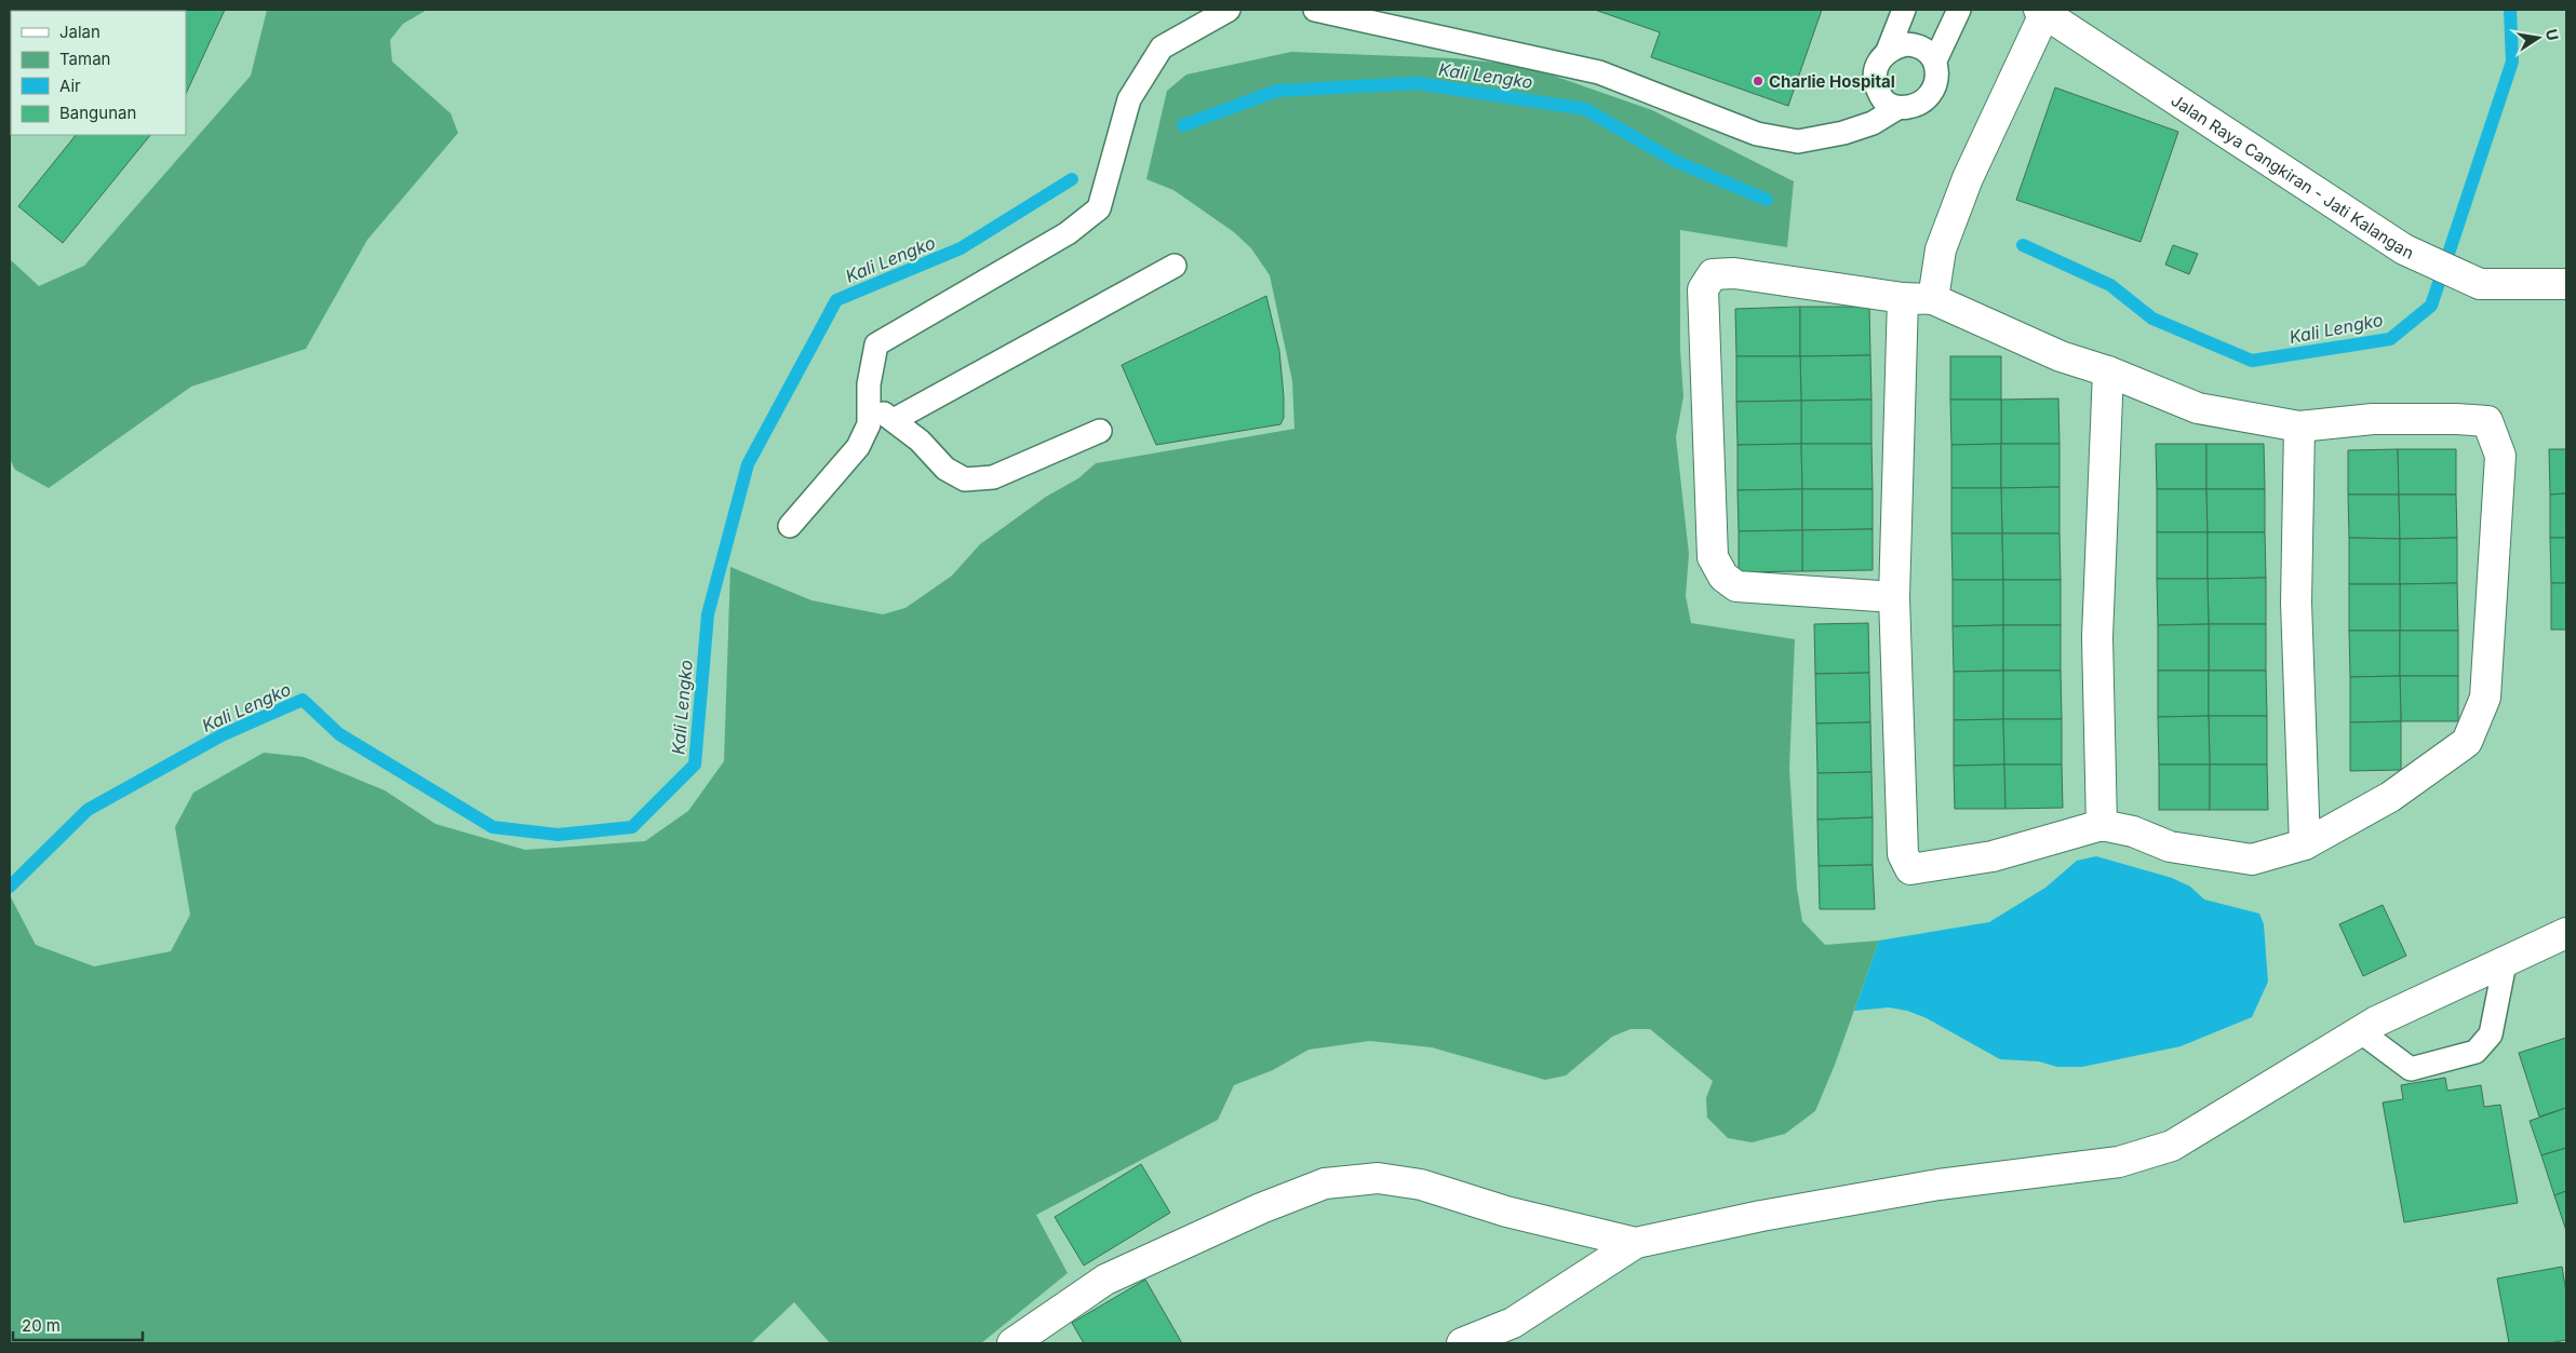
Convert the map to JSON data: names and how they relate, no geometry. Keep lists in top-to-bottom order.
{
  "streets": {
    "street": ["Jalan Raya Cangkiran - Jati Kalangan"]
  },
  "water": ["Kali Lengko"],
  "places": ["Charlie Hospital"],
  "legend": [
    "Jalan",
    "Taman",
    "Air",
    "Bangunan"
  ],
  "scale_bar": "20 m",
  "north": "right"
}
